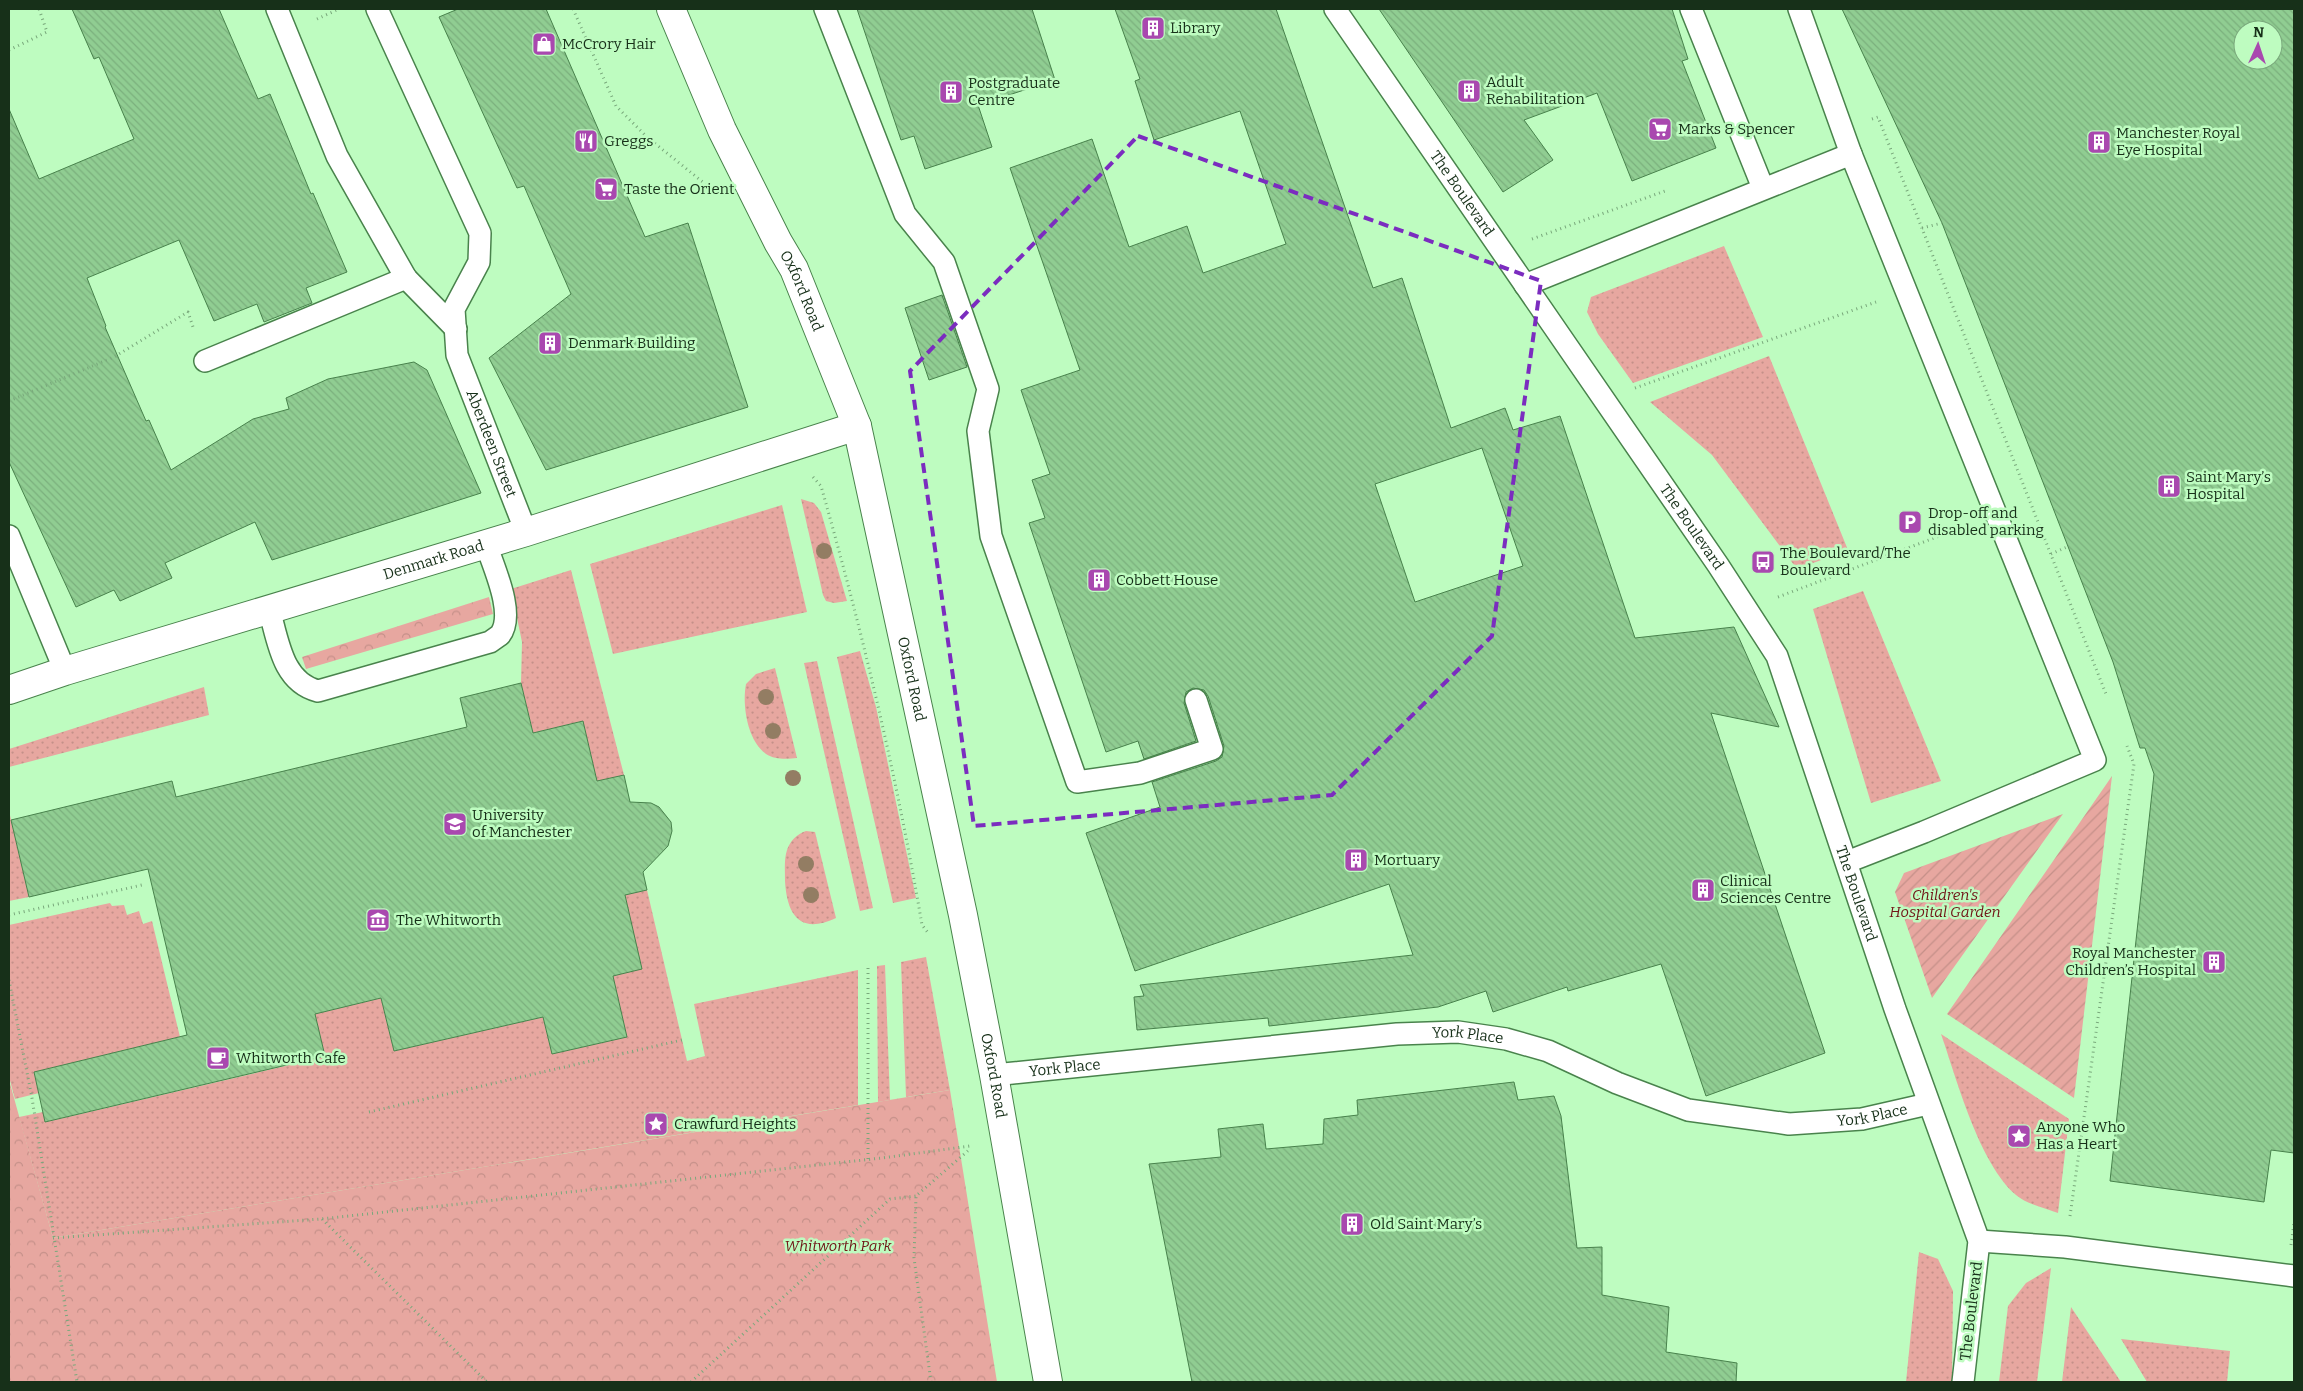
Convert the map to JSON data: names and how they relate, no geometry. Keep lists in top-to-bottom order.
{
  "streets": {
    "main road": ["Oxford Road", "Denmark Road"],
    "lane": ["The Boulevard", "Aberdeen Street", "York Place"]
  },
  "crossings": [
    ["The Boulevard", "York Place"],
    ["Oxford Road", "Denmark Road"],
    ["Oxford Road", "York Place"],
    ["Aberdeen Street", "Denmark Road"]
  ],
  "parks": ["Children's Hospital Garden", "Whitworth Park"],
  "places": {
    "building": [
      "Library",
      "Adult Rehabilitation",
      "Postgraduate Centre",
      "Manchester Royal Eye Hospital",
      "Denmark Building",
      "Saint Mary’s Hospital",
      "Cobbett House",
      "Mortuary",
      "Clinical Sciences Centre",
      "Royal Manchester Children’s Hospital",
      "Old Saint Mary’s"
    ],
    "shop": ["McCrory Hair"],
    "supermarket": ["Marks & Spencer", "Taste the Orient"],
    "restaurant": ["Greggs"],
    "parking": ["Drop-off and disabled parking"],
    "bus stop": ["The Boulevard/The Boulevard"],
    "school or university": ["University of Manchester"],
    "museum": ["The Whitworth"],
    "cafe": ["Whitworth Cafe"],
    "place": ["Crawfurd Heights", "Anyone Who Has a Heart"]
  },
  "north": "top"
}
